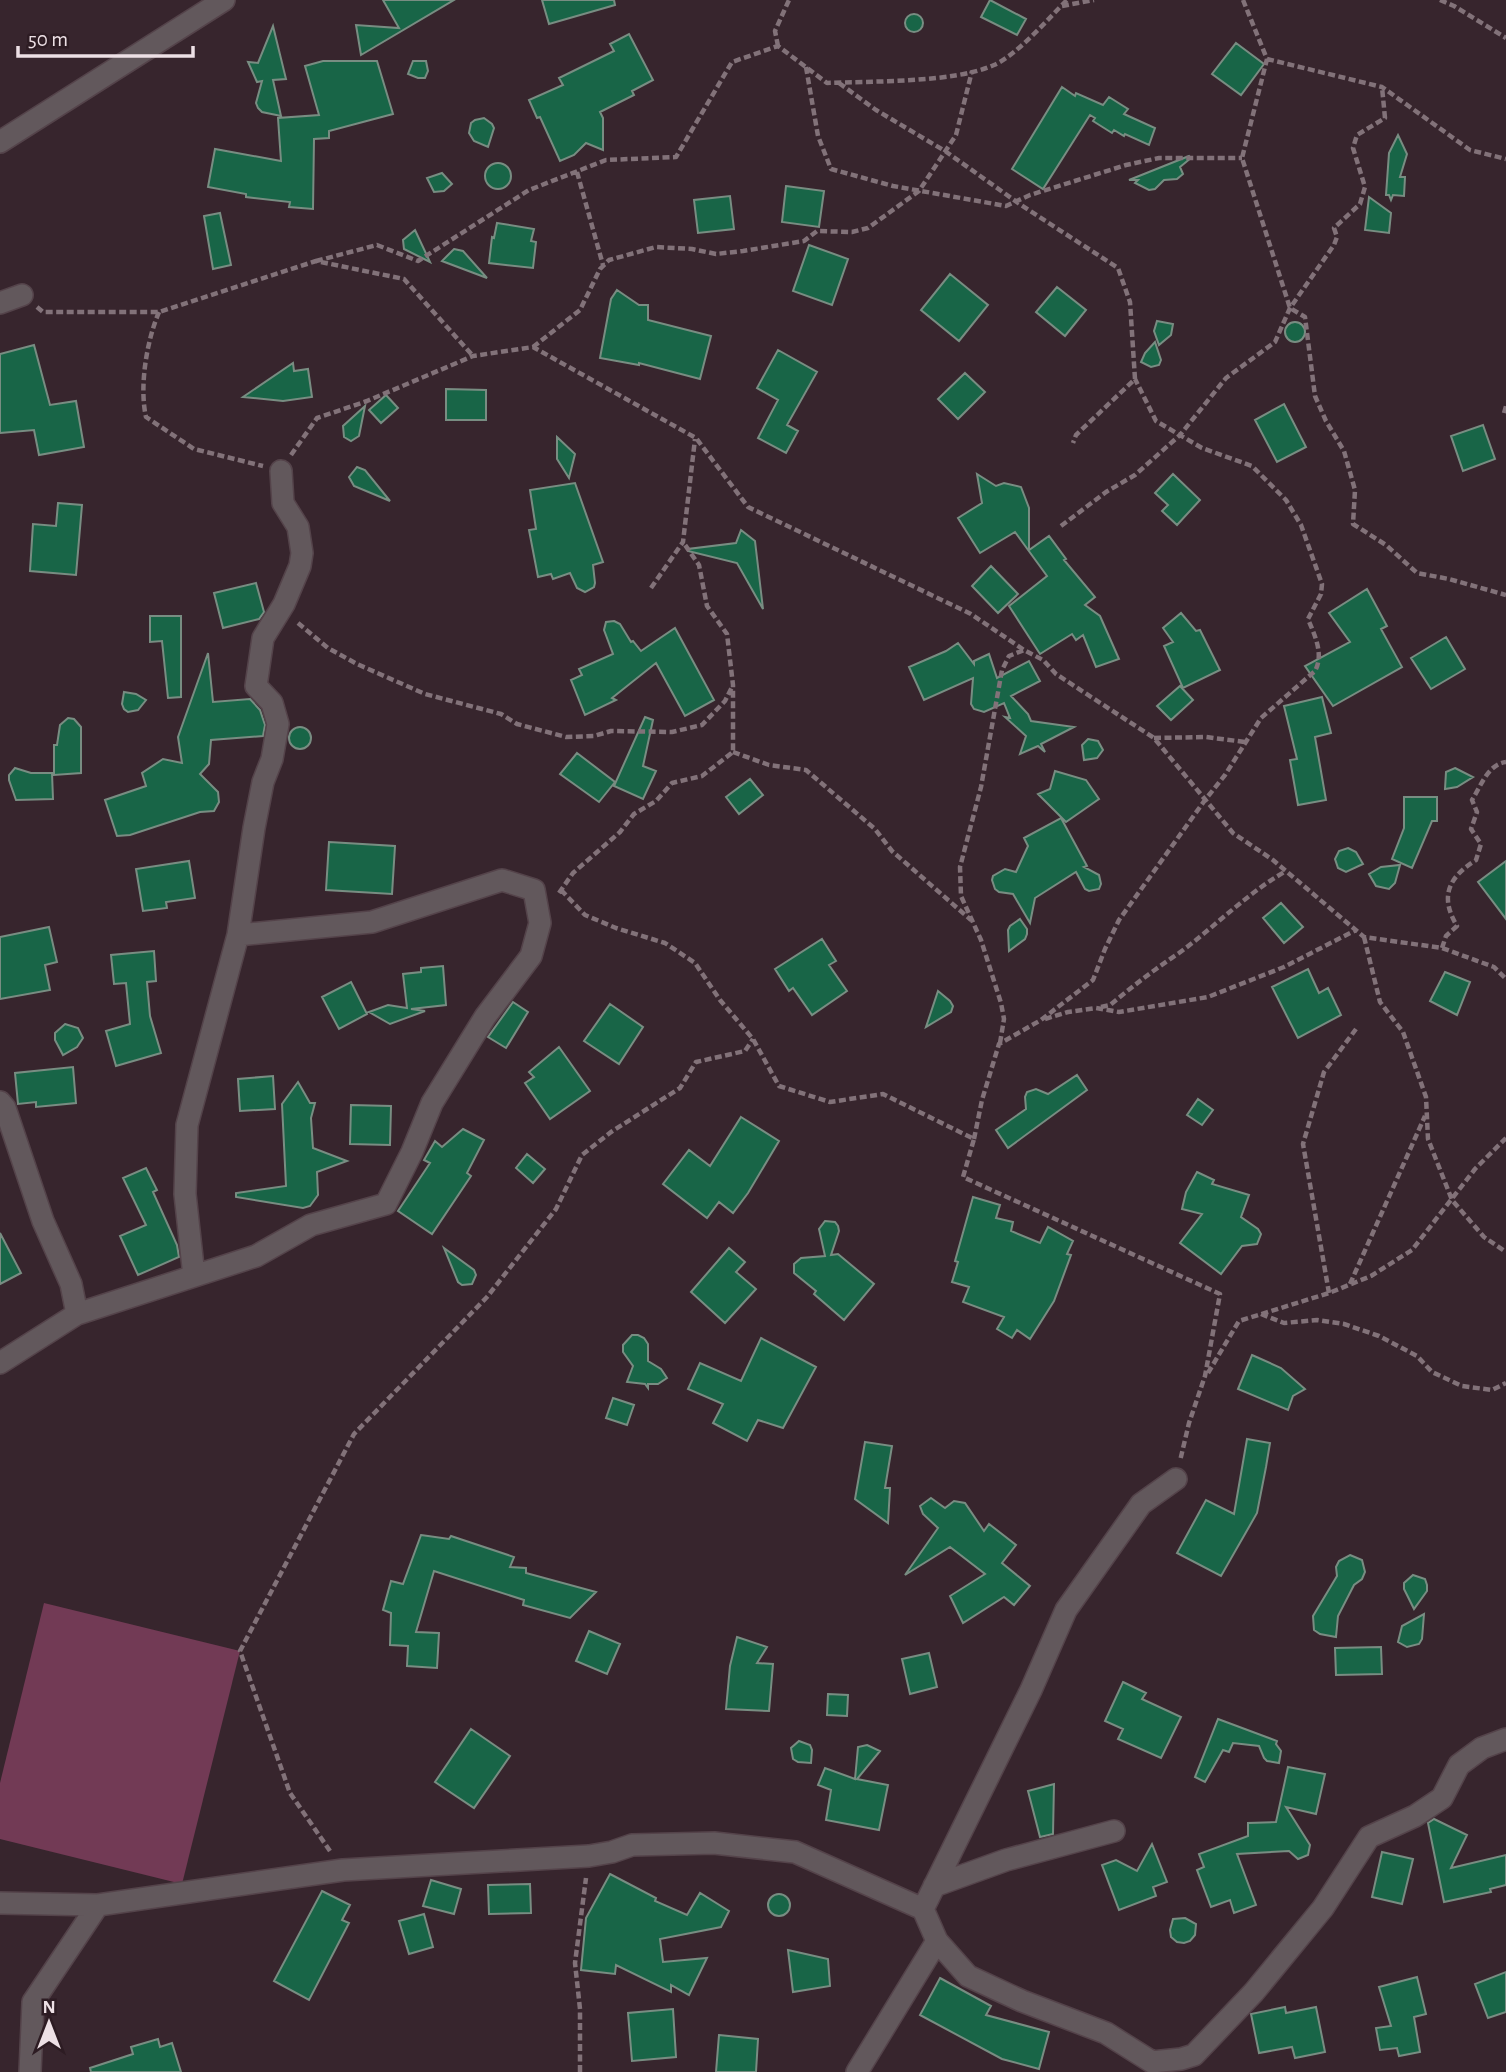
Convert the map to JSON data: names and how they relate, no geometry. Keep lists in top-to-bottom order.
{
  "scale_bar": "50 m",
  "north": "top"
}
